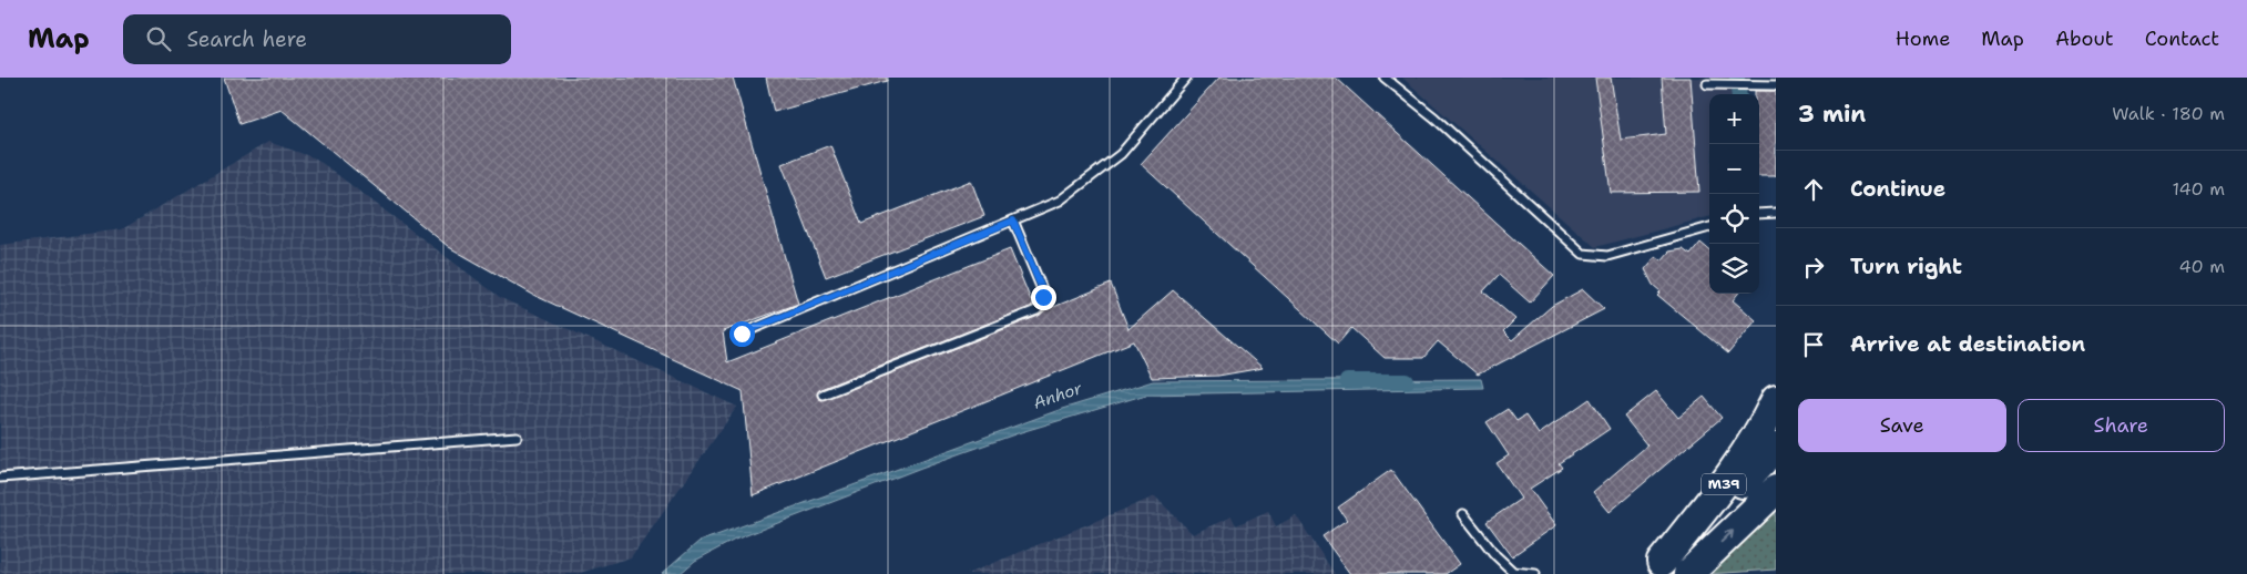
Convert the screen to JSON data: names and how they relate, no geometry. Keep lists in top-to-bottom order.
{
  "streets": {
    "highway": ["M39"]
  },
  "water": ["Anhor"],
  "page": {
    "header": "Map",
    "search": "Search here",
    "nav": [
      "Home",
      "Map",
      "About",
      "Contact"
    ],
    "heading": ["3 min", "Walk · 180 m"],
    "map_buttons": ["+", "−"],
    "list": [
      ["Continue", "140 m"],
      ["Turn right", "40 m"],
      "Arrive at destination"
    ],
    "buttons": ["Save", "Share"]
  }
}
